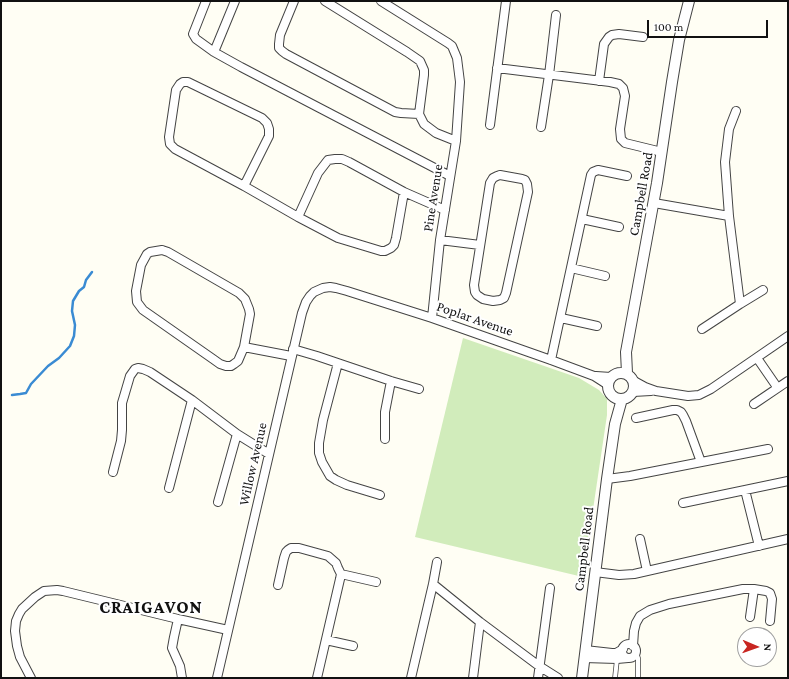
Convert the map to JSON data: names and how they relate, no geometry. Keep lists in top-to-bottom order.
{
  "streets": {
    "street": [
      "Campbell Road",
      "Pine Avenue",
      "Poplar Avenue",
      "Willow Avenue"
    ]
  },
  "crossings": [
    ["Campbell Road", "Poplar Avenue"],
    ["Pine Avenue", "Poplar Avenue"],
    ["Poplar Avenue", "Willow Avenue"]
  ],
  "districts": ["CRAIGAVON"],
  "scale_bar": "100 m",
  "north": "right"
}
